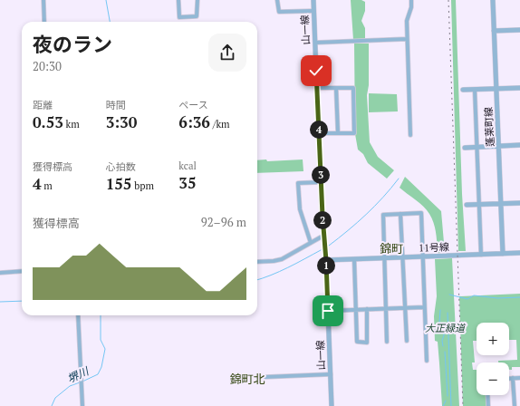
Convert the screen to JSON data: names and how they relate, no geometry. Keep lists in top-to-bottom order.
{
  "streets": {
    "street": ["山一線", "蓬莱町線", "11号線"]
  },
  "crossings": [
    ["山一線", "11号線"],
    ["蓬莱町線", "11号線"]
  ],
  "districts": ["錦町", "錦町北"],
  "water": ["堺川"],
  "parks": ["大正緑道"],
  "page": {
    "heading": ["夜のラン", "20:30"],
    "stats": [
      ["距離", "0.53 km"],
      ["時間", "3:30"],
      ["ペース", "6:36 /km"],
      ["獲得標高", "4 m"],
      ["心拍数", "155 bpm"],
      ["kcal", "35"]
    ],
    "pins": [
      "4",
      "3",
      "2",
      "1"
    ],
    "chart": ["獲得標高", "92–96 m"],
    "map_buttons": ["+", "−"]
  }
}
